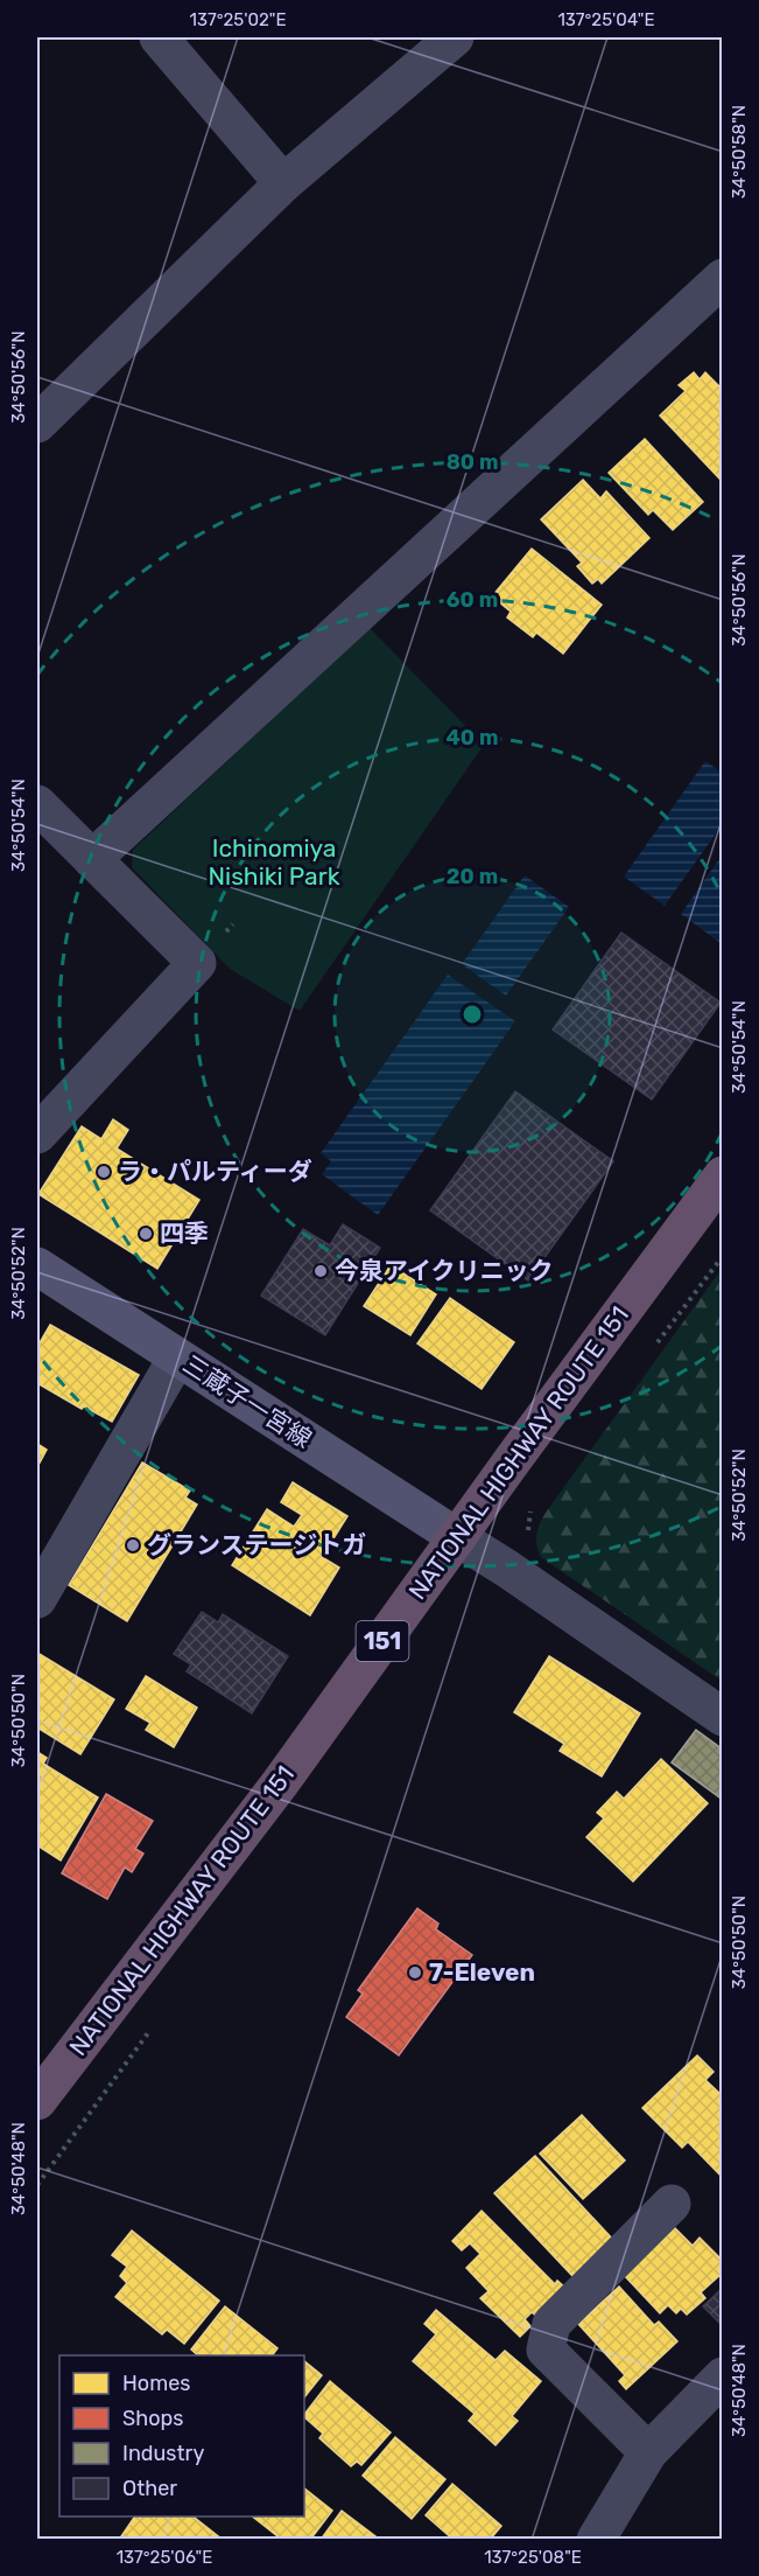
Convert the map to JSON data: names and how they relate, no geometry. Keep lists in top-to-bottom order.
{
  "streets": {
    "highway": ["NATIONAL HIGHWAY ROUTE 151", "151"],
    "main road": ["三蔵子一宮線"]
  },
  "crossings": [
    ["三蔵子一宮線", "NATIONAL HIGHWAY ROUTE 151"]
  ],
  "parks": ["Ichinomiya Nishiki Park"],
  "places": [
    "ラ・パルティーダ",
    "四季",
    "今泉アイクリニック",
    "グランステージトガ",
    "7-Eleven"
  ],
  "legend": [
    "Homes",
    "Shops",
    "Industry",
    "Other"
  ],
  "coordinates": [
    "137°25'02\"E",
    "137°25'04\"E",
    "34°50'58\"N",
    "34°50'56\"N",
    "34°50'54\"N",
    "34°50'52\"N",
    "34°50'50\"N",
    "34°50'48\"N",
    "137°25'06\"E",
    "137°25'08\"E"
  ],
  "rings": [
    "80 m",
    "60 m",
    "40 m",
    "20 m"
  ]
}
